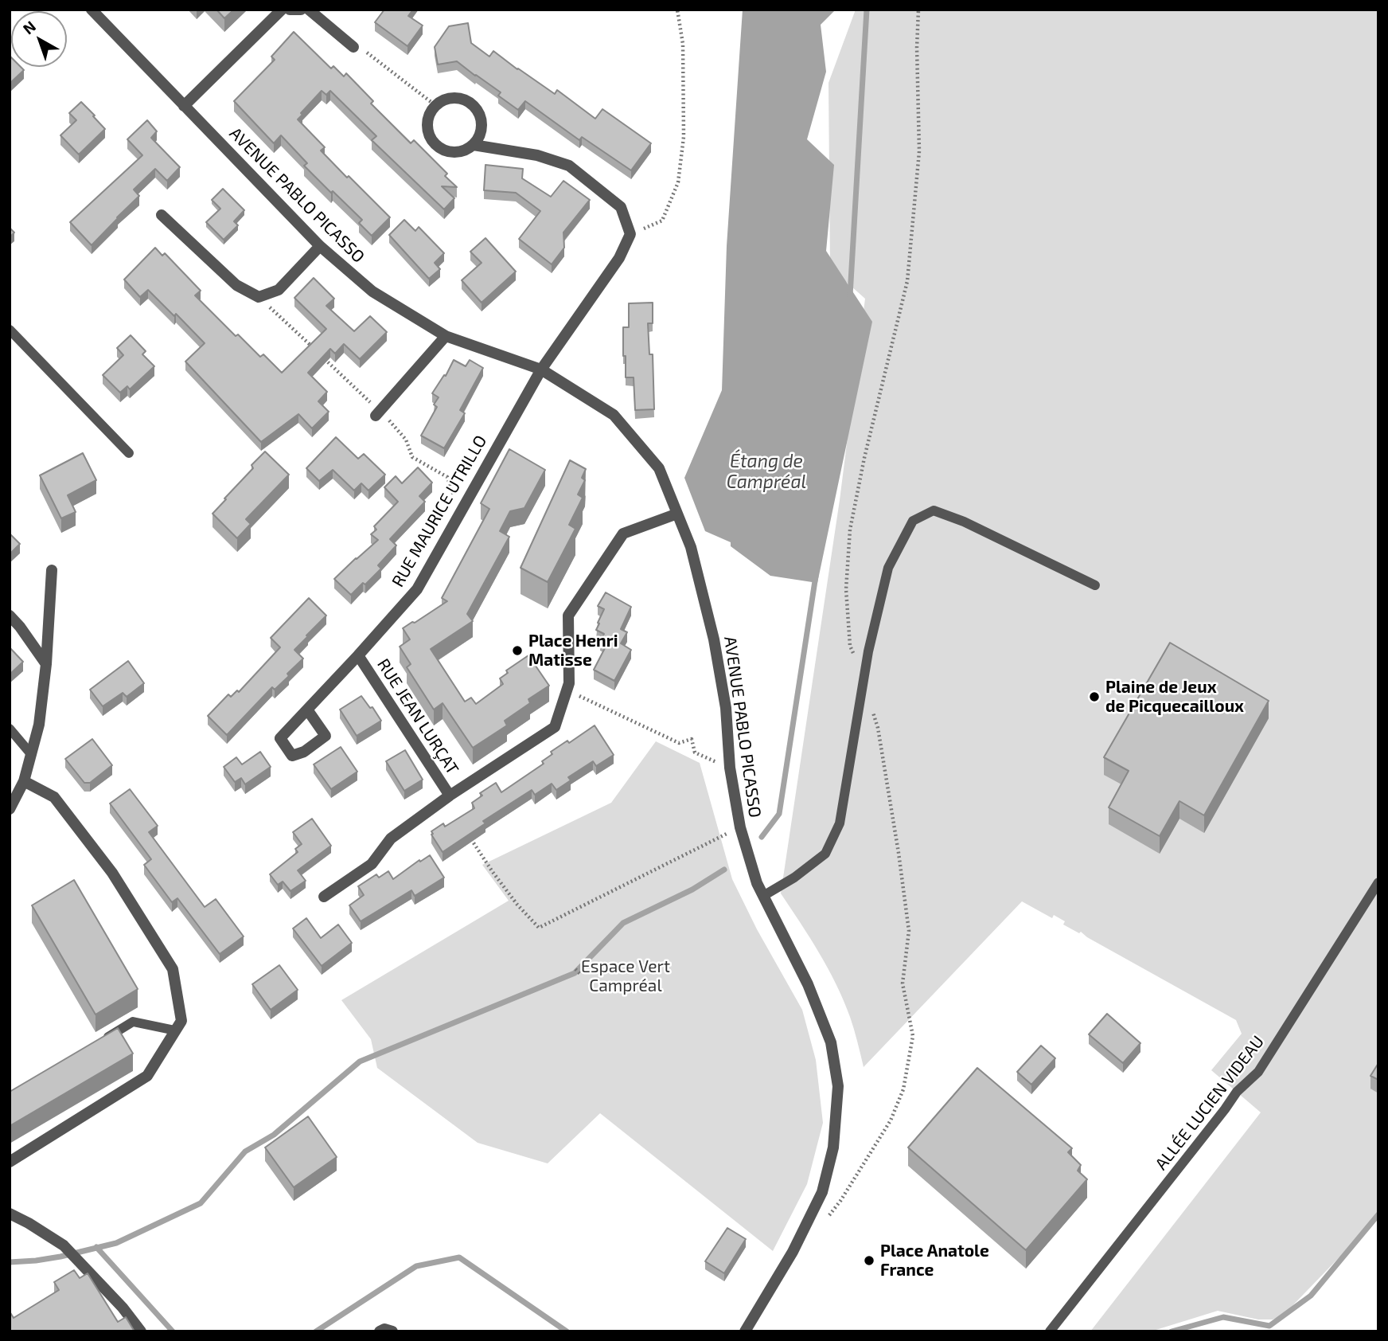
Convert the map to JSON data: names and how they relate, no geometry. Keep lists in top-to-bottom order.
{
  "streets": {
    "street": ["AVENUE PABLO PICASSO", "RUE MAURICE UTRILLO", "RUE JEAN LURÇAT"],
    "lane": ["ALLÉE LUCIEN VIDEAU"]
  },
  "crossings": [
    ["AVENUE PABLO PICASSO", "RUE MAURICE UTRILLO"],
    ["RUE MAURICE UTRILLO", "RUE JEAN LURÇAT"]
  ],
  "water": ["Étang de Campréal"],
  "parks": ["Espace Vert Campréal"],
  "places": ["Place Henri Matisse", "Plaine de Jeux de Picquecailloux", "Place Anatole France"],
  "north": "top left"
}
